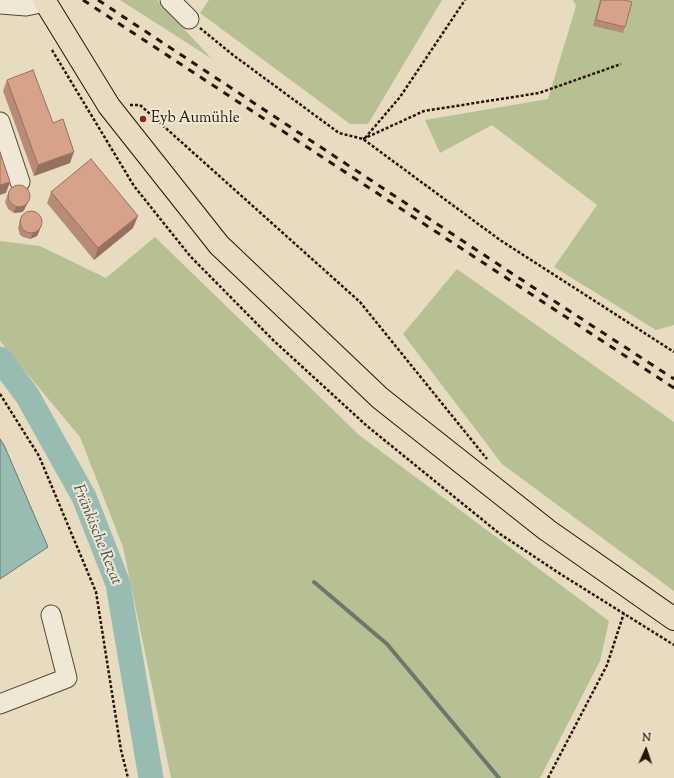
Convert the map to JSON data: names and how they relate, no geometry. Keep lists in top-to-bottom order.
{
  "water": ["Fränkische Rezat"],
  "places": ["Eyb Aumühle"],
  "north": "top"
}
